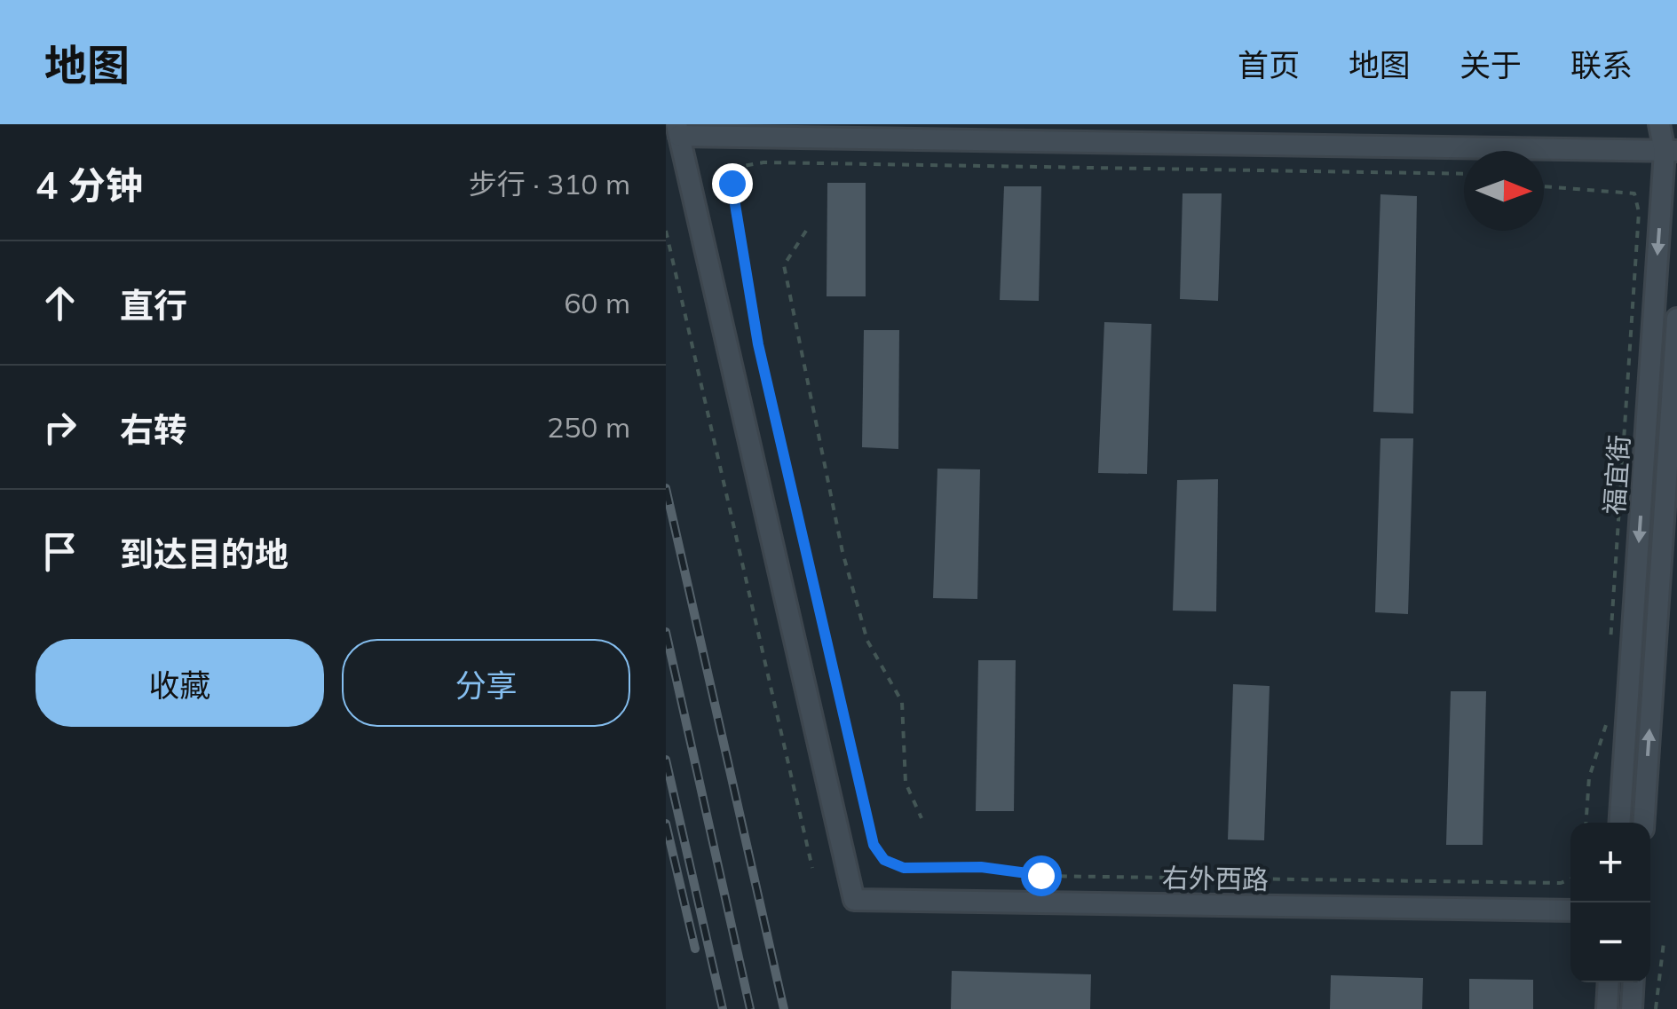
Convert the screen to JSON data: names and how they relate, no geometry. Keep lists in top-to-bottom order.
{
  "streets": {
    "street": ["福宜街", "右外西路"]
  },
  "north": "right",
  "page": {
    "header": "地图",
    "nav": [
      "首页",
      "地图",
      "关于",
      "联系"
    ],
    "heading": ["4 分钟", "步行 · 310 m"],
    "list": [
      ["直行", "60 m"],
      ["右转", "250 m"],
      "到达目的地"
    ],
    "buttons": ["收藏", "分享"],
    "map_buttons": ["+", "−"]
  }
}
